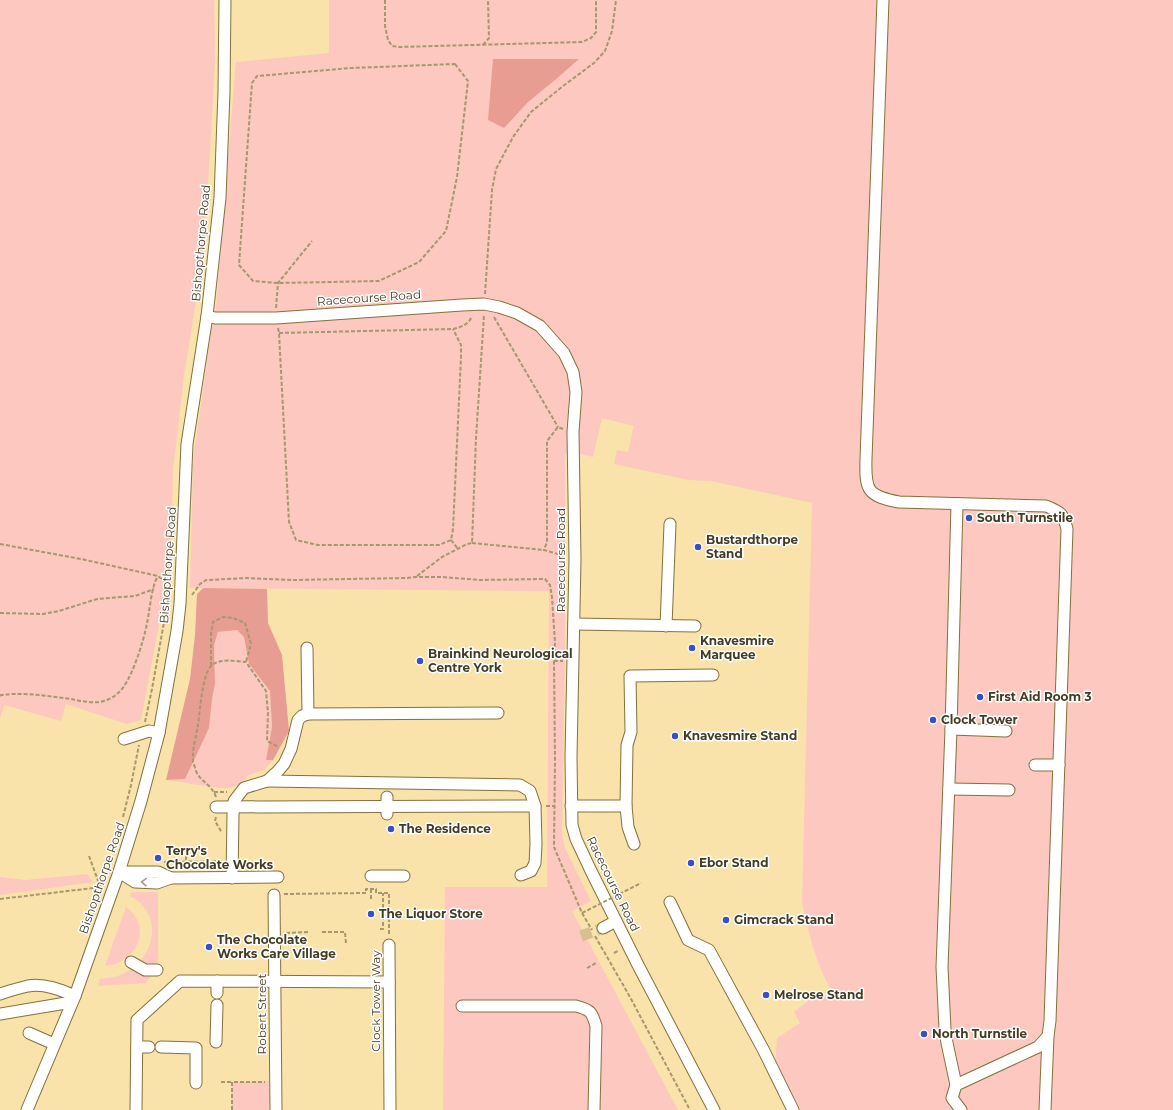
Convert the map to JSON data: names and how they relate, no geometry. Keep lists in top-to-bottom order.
{
  "streets": {
    "street": [
      "Bishopthorpe Road",
      "Racecourse Road",
      "Clock Tower Way",
      "Robert Street"
    ]
  },
  "crossings": [
    ["Bishopthorpe Road", "Racecourse Road"]
  ],
  "places": [
    "South Turnstile",
    "Bustardthorpe Stand",
    "Knavesmire Marquee",
    "Brainkind Neurological Centre York",
    "First Aid Room 3",
    "Clock Tower",
    "Knavesmire Stand",
    "The Residence",
    "Terry's Chocolate Works",
    "Ebor Stand",
    "The Liquor Store",
    "Gimcrack Stand",
    "The Chocolate Works Care Village",
    "Melrose Stand",
    "North Turnstile"
  ]
}
